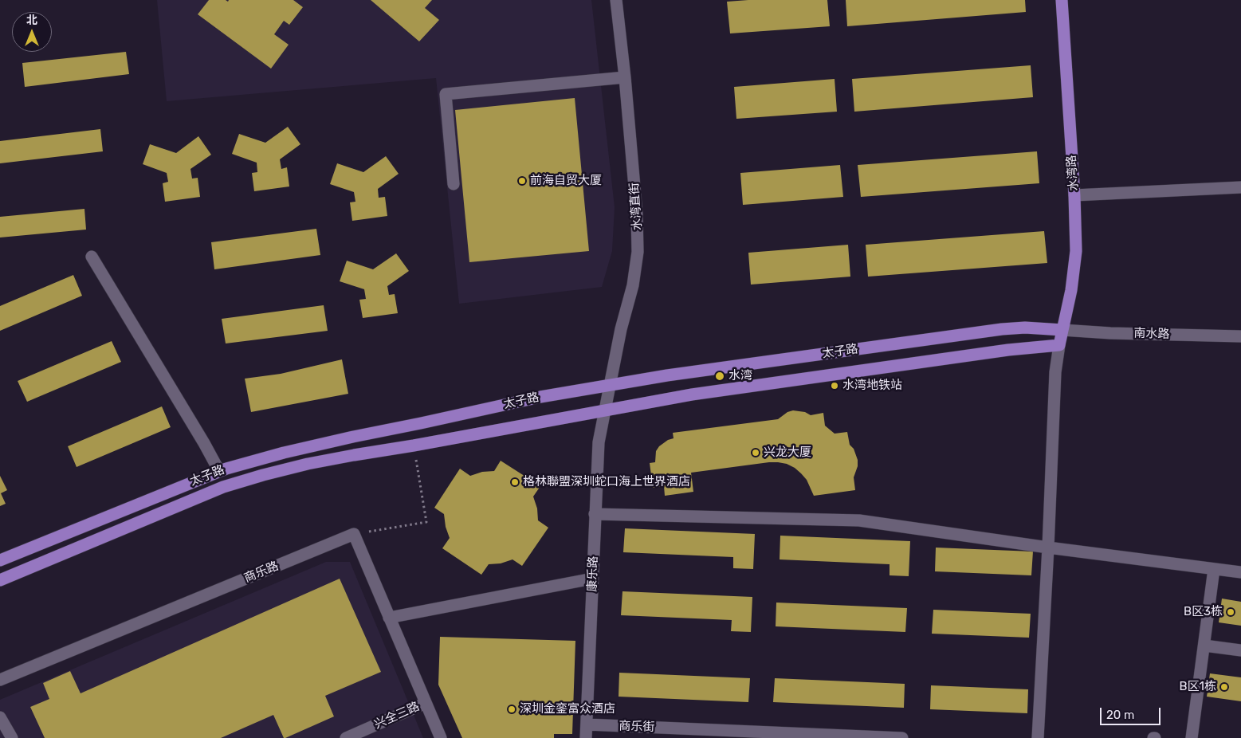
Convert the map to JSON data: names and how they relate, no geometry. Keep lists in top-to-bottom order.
{
  "streets": {
    "main road": ["水湾路", "太子路"],
    "street": [
      "水湾直街",
      "南水路",
      "商乐路",
      "康乐路",
      "兴全三路",
      "商乐街"
    ]
  },
  "crossings": [
    ["水湾路", "南水路"],
    ["水湾路", "太子路"],
    ["水湾直街", "太子路"],
    ["水湾直街", "康乐路"],
    ["南水路", "太子路"],
    ["太子路", "康乐路"],
    ["康乐路", "商乐街"]
  ],
  "places": [
    "前海自贸大厦",
    "水湾",
    "水湾地铁站",
    "兴龙大厦",
    "格林聯盟深圳蛇口海上世界酒店",
    "B区3栋",
    "B区1栋",
    "深圳金銮富众酒店"
  ],
  "scale_bar": "20 m",
  "north": "top"
}
